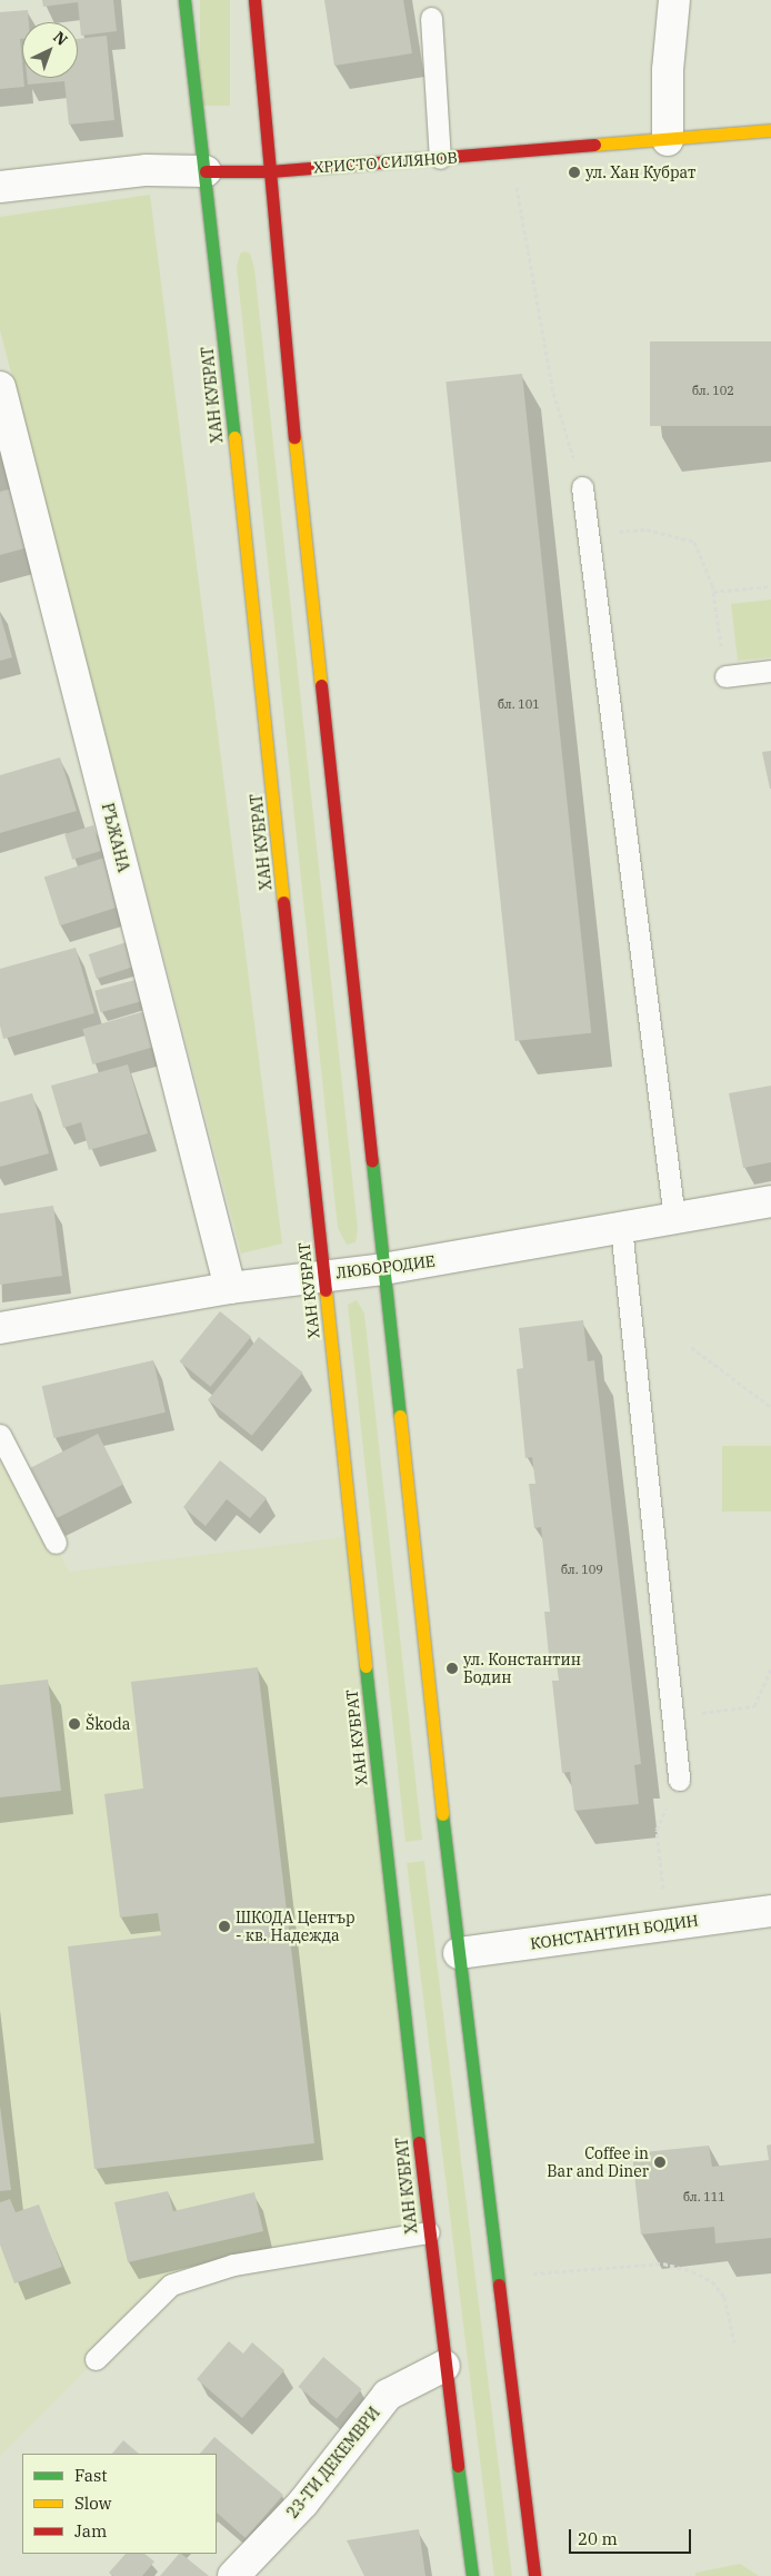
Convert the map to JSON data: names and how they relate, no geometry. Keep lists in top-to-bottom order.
{
  "streets": {
    "street": [
      "ХРИСТО СИЛЯНОВ",
      "ХАН КУБРАТ",
      "РЪЖАНА",
      "ЛЮБОРОДИЕ",
      "КОНСТАНТИН БОДИН",
      "23-ТИ ДЕКЕМВРИ"
    ]
  },
  "crossings": [
    ["ХРИСТО СИЛЯНОВ", "ХАН КУБРАТ"],
    ["ХАН КУБРАТ", "ЛЮБОРОДИЕ"],
    ["ХАН КУБРАТ", "23-ТИ ДЕКЕМВРИ"],
    ["РЪЖАНА", "ЛЮБОРОДИЕ"]
  ],
  "places": [
    "ул. Хан Кубрат",
    "ул. Константин Бодин",
    "Škoda",
    "ШКОДА Център - кв. Надежда",
    "Coffee in Bar and Diner"
  ],
  "house_numbers": [
    "бл. 102",
    "бл. 101",
    "бл. 109",
    "бл. 111"
  ],
  "legend": ["Fast", "Slow", "Jam"],
  "scale_bar": "20 m",
  "north": "top right"
}
